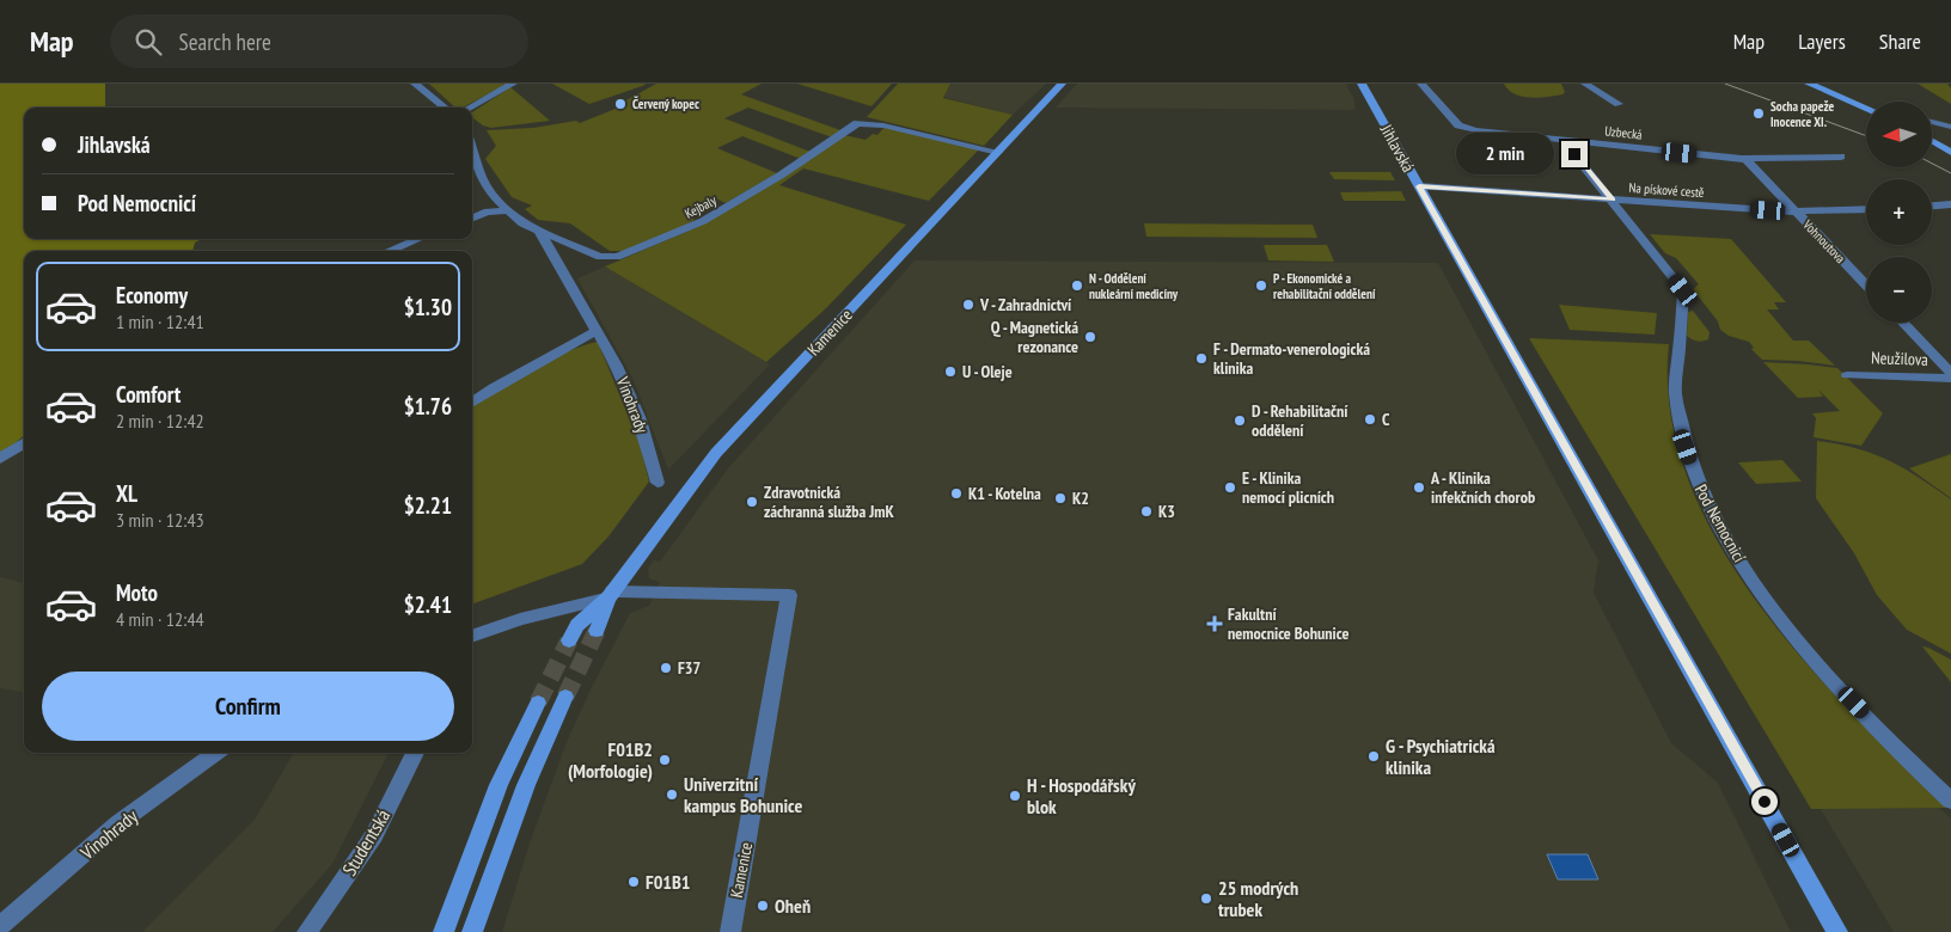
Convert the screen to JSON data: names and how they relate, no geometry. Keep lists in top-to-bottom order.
{
  "streets": {
    "street": [
      "Uzbecká",
      "Jihlavská",
      "Na pískové cestě",
      "Kejbaly",
      "Vohnoutova",
      "Kamenice",
      "Neužilova",
      "Vinohrady",
      "Pod Nemocnicí",
      "Studentská"
    ]
  },
  "crossings": [
    ["Uzbecká", "Vohnoutova"],
    ["Uzbecká", "Pod Nemocnicí"],
    ["Jihlavská", "Na pískové cestě"],
    ["Na pískové cestě", "Vohnoutova"],
    ["Na pískové cestě", "Pod Nemocnicí"],
    ["Kejbaly", "Vinohrady"]
  ],
  "places": {
    "other": [
      "Červený kopec",
      "Socha papeže Inocence XI.",
      "N - Oddělení nukleární medicíny",
      "P - Ekonomické a rehabilitační oddělení",
      "V - Zahradnictví",
      "Q - Magnetická rezonance",
      "F - Dermato-venerologická klinika",
      "U - Oleje",
      "C",
      "D - Rehabilitační oddělení",
      "E - Klinika nemocí plicních",
      "A - Klinika infekčních chorob",
      "K1 - Kotelna",
      "K2",
      "Zdravotnická záchranná služba JmK",
      "K3",
      "F37",
      "G - Psychiatrická klinika",
      "F01B2 (Morfologie)",
      "Univerzitní kampus Bohunice",
      "H - Hospodářský blok",
      "F01B1",
      "25 modrých trubek",
      "Oheň"
    ],
    "health": ["Fakultní nemocnice Bohunice"]
  },
  "north": "left",
  "page": {
    "header": "Map",
    "search": "Search here",
    "nav": ["Map", "Layers", "Share"],
    "map_buttons": ["+", "−"],
    "banner": ["Jihlavská", "Pod Nemocnicí"],
    "bubble": "2 min",
    "list": [
      {
        "name": "Economy",
        "note": "1 min · 12:41",
        "value": "$1.30"
      },
      {
        "name": "Comfort",
        "note": "2 min · 12:42",
        "value": "$1.76"
      },
      {
        "name": "XL",
        "note": "3 min · 12:43",
        "value": "$2.21"
      },
      {
        "name": "Moto",
        "note": "4 min · 12:44",
        "value": "$2.41"
      }
    ],
    "buttons": "Confirm"
  }
}
